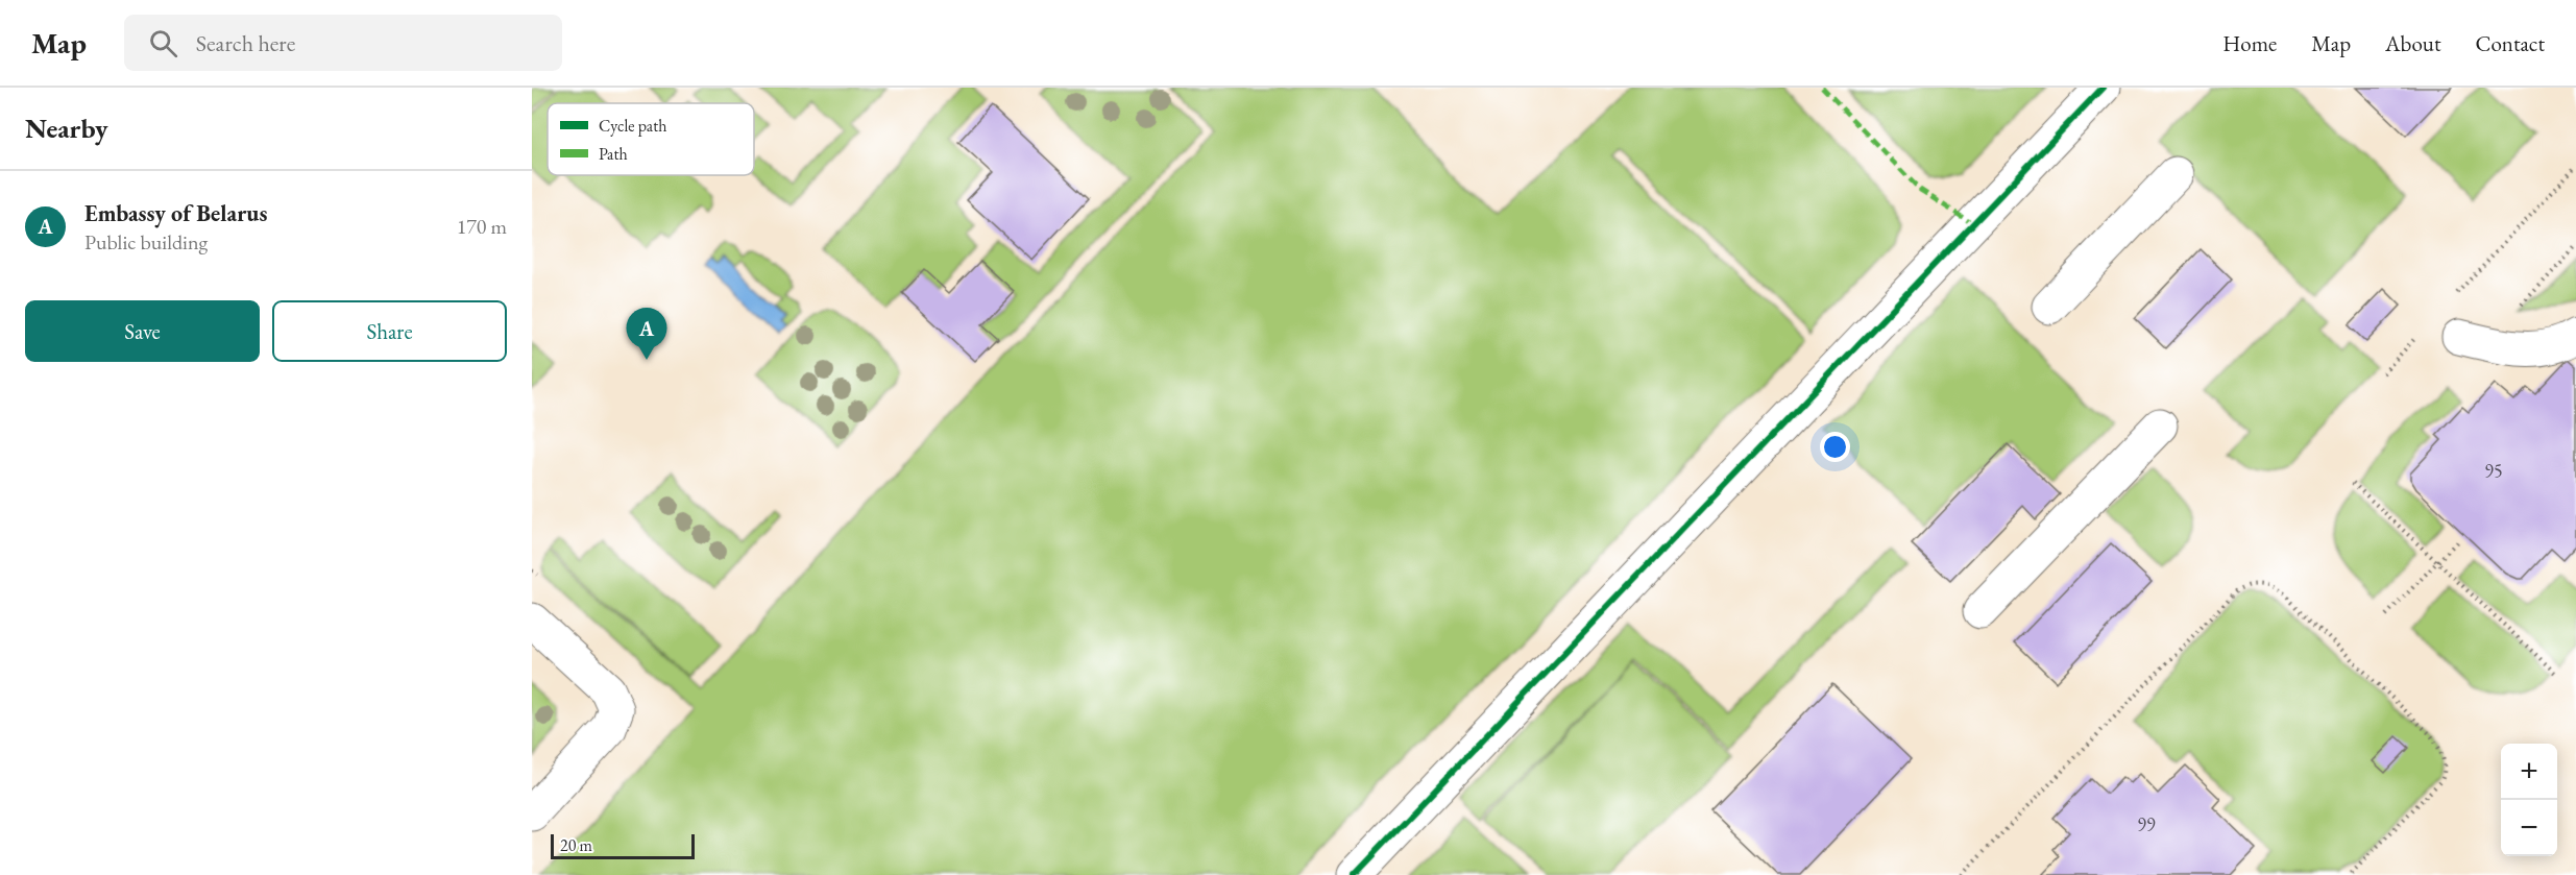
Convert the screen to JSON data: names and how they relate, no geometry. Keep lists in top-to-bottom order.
{
  "house_numbers": ["95", "99"],
  "legend": ["Cycle path", "Path"],
  "scale_bar": "20 m",
  "page": {
    "header": "Map",
    "search": "Search here",
    "nav": [
      "Home",
      "Map",
      "About",
      "Contact"
    ],
    "heading": "Nearby",
    "list": [
      {
        "mark": "A",
        "name": "Embassy of Belarus",
        "note": "Public building",
        "value": "170 m"
      }
    ],
    "buttons": ["Save", "Share"],
    "pins": "A",
    "map_buttons": ["+", "−"],
    "scale": "20 m"
  }
}
